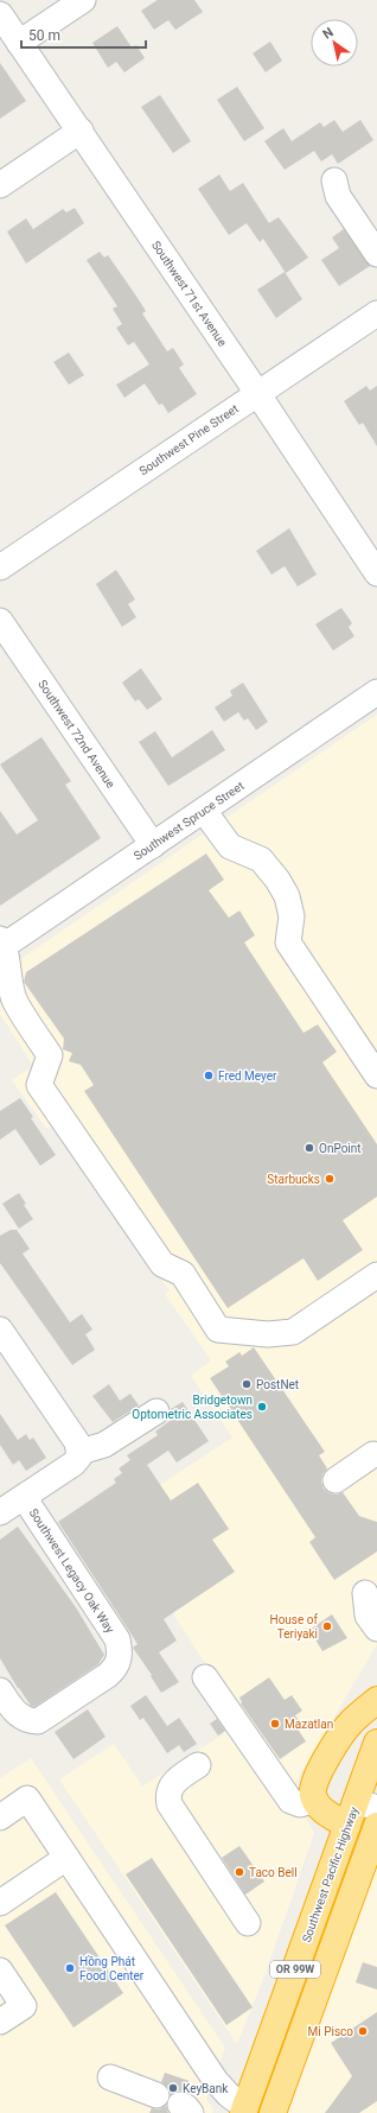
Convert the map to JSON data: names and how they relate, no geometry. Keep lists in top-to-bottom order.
{
  "streets": {
    "highway": ["Southwest Pacific Highway", "OR 99W"],
    "street": [
      "Southwest 71st Avenue",
      "Southwest Pine Street",
      "Southwest 72nd Avenue",
      "Southwest Spruce Street",
      "Southwest Legacy Oak Way"
    ]
  },
  "crossings": [
    ["Southwest 71st Avenue", "Southwest Pine Street"],
    ["Southwest 72nd Avenue", "Southwest Spruce Street"]
  ],
  "places": [
    "Fred Meyer",
    "OnPoint",
    "Starbucks",
    "PostNet",
    "Bridgetown Optometric Associates",
    "House of Teriyaki",
    "Mazatlan",
    "Taco Bell",
    "Hồng Phát Food Center",
    "Mi Pisco",
    "KeyBank"
  ],
  "scale_bar": "50 m",
  "north": "top left"
}
